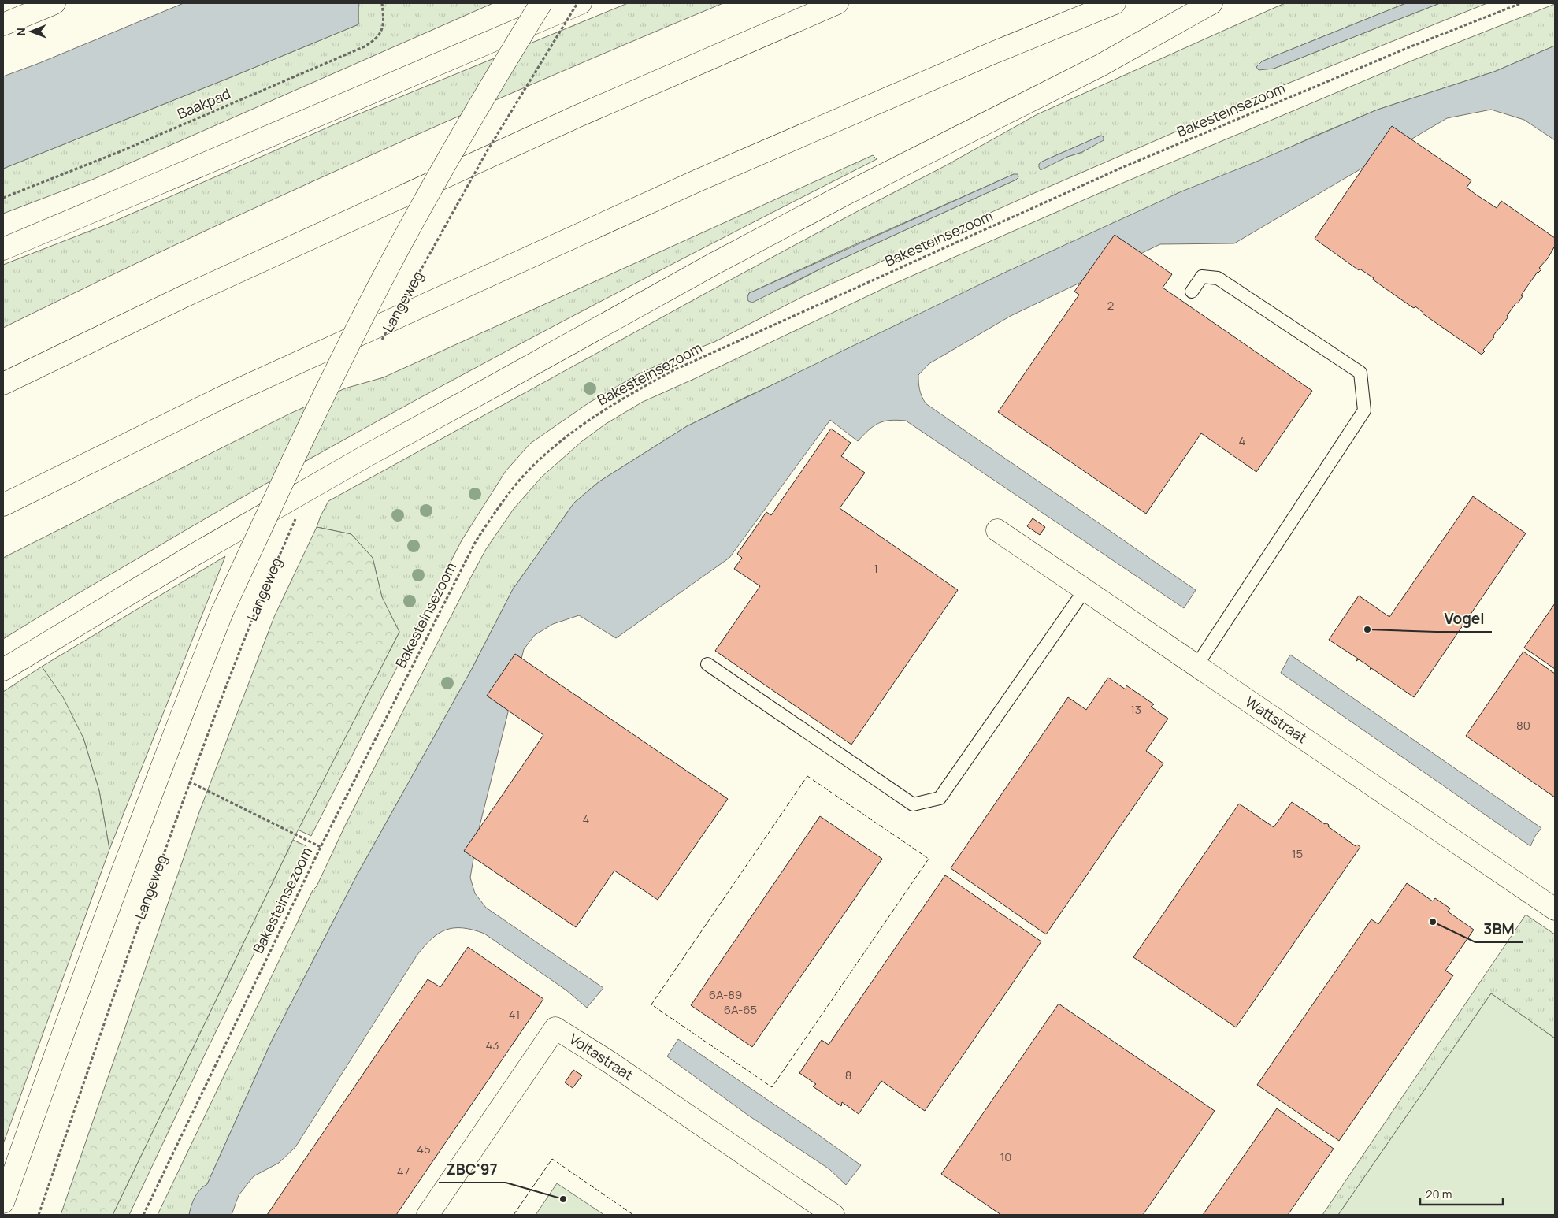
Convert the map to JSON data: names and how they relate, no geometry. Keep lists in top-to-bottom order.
{
  "streets": {
    "main road": ["Langeweg", "Wattstraat", "Voltastraat"],
    "path": ["Baakpad", "Bakesteinsezoom"]
  },
  "places": ["Vogel", "3BM", "ZBC'97"],
  "house_numbers": [
    "2",
    "4",
    "1",
    "13",
    "80",
    "4",
    "15",
    "6A-89",
    "6A-65",
    "41",
    "43",
    "8",
    "45",
    "10",
    "47"
  ],
  "scale_bar": "20 m",
  "north": "left"
}
